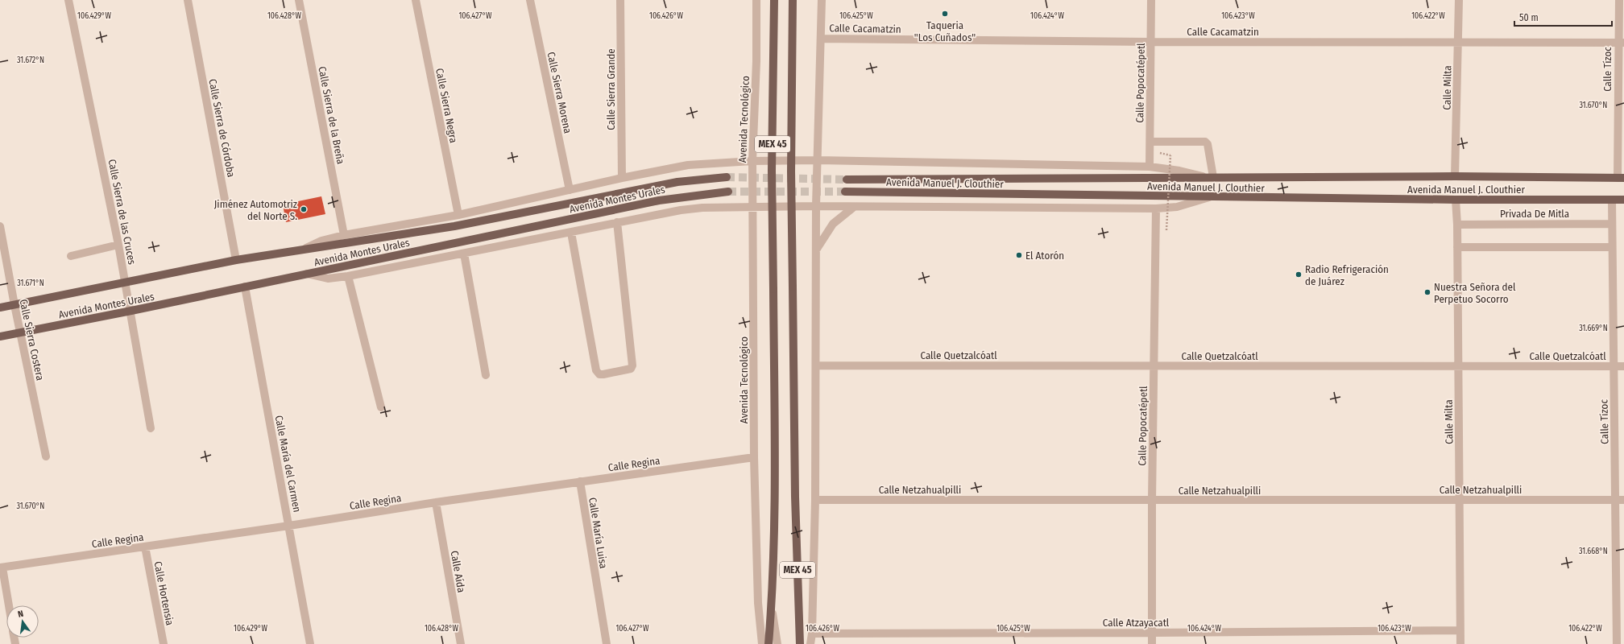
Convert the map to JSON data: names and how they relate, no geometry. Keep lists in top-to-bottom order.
{
  "streets": {
    "main road": ["MEX 45", "Avenida Manuel J. Clouthier", "Avenida Montes Urales"],
    "street": [
      "Calle Cacamatzin",
      "Calle Tízoc",
      "Calle Popocatépetl",
      "Calle Milta",
      "Calle Sierra Grande",
      "Calle Sierra Morena",
      "Calle Sierra Negra",
      "Calle Sierra de la Breña",
      "Avenida Tecnológico",
      "Calle Sierra de Córdoba",
      "Calle Sierra de las Cruces",
      "Privada De Mitla",
      "Calle Sierra Costera",
      "Calle Quetzalcóatl",
      "Calle María del Carmen",
      "Calle Regina",
      "Calle Netzahualpilli",
      "Calle María Luisa",
      "Calle Aída",
      "Calle Hortensia",
      "Calle Atzayacatl"
    ]
  },
  "crossings": [
    ["Calle Cacamatzin", "Calle Tízoc"],
    ["Calle Cacamatzin", "Calle Popocatépetl"],
    ["Calle Cacamatzin", "Calle Milta"],
    ["Calle Tízoc", "Avenida Manuel J. Clouthier"],
    ["Calle Tízoc", "Privada De Mitla"],
    ["Calle Tízoc", "Calle Quetzalcóatl"],
    ["Calle Tízoc", "Calle Netzahualpilli"],
    ["Calle Popocatépetl", "Calle Quetzalcóatl"],
    ["Calle Popocatépetl", "Calle Netzahualpilli"],
    ["Calle Popocatépetl", "Calle Atzayacatl"],
    ["Calle Milta", "Avenida Manuel J. Clouthier"],
    ["Calle Milta", "Privada De Mitla"],
    ["Calle Milta", "Calle Quetzalcóatl"],
    ["Calle Milta", "Calle Netzahualpilli"],
    ["Calle Milta", "Calle Atzayacatl"],
    ["Avenida Tecnológico", "Calle Regina"],
    ["Calle Sierra de Córdoba", "Avenida Montes Urales"],
    ["Avenida Montes Urales", "Calle Sierra de las Cruces"],
    ["Avenida Montes Urales", "Calle Sierra Costera"],
    ["Avenida Montes Urales", "Calle María del Carmen"],
    ["Calle María del Carmen", "Calle Regina"],
    ["Calle Regina", "Calle María Luisa"],
    ["Calle Regina", "Calle Aída"],
    ["Calle Regina", "Calle Hortensia"]
  ],
  "places": [
    "Taqueria \"Los Cuñados\"",
    "Jiménez Automotriz del Norte S.",
    "El Atorón",
    "Radio Refrigeración de Juárez",
    "Nuestra Señora del Perpetuo Socorro"
  ],
  "scale_bar": "50 m",
  "north": "top",
  "coordinates": [
    "106.429°W",
    "106.426°W",
    "106.425°W",
    "106.423°W",
    "106.422°W",
    "106.428°W",
    "106.427°W",
    "106.424°W",
    "31.672°N",
    "31.670°N",
    "31.671°N",
    "31.669°N",
    "31.668°N"
  ]
}
